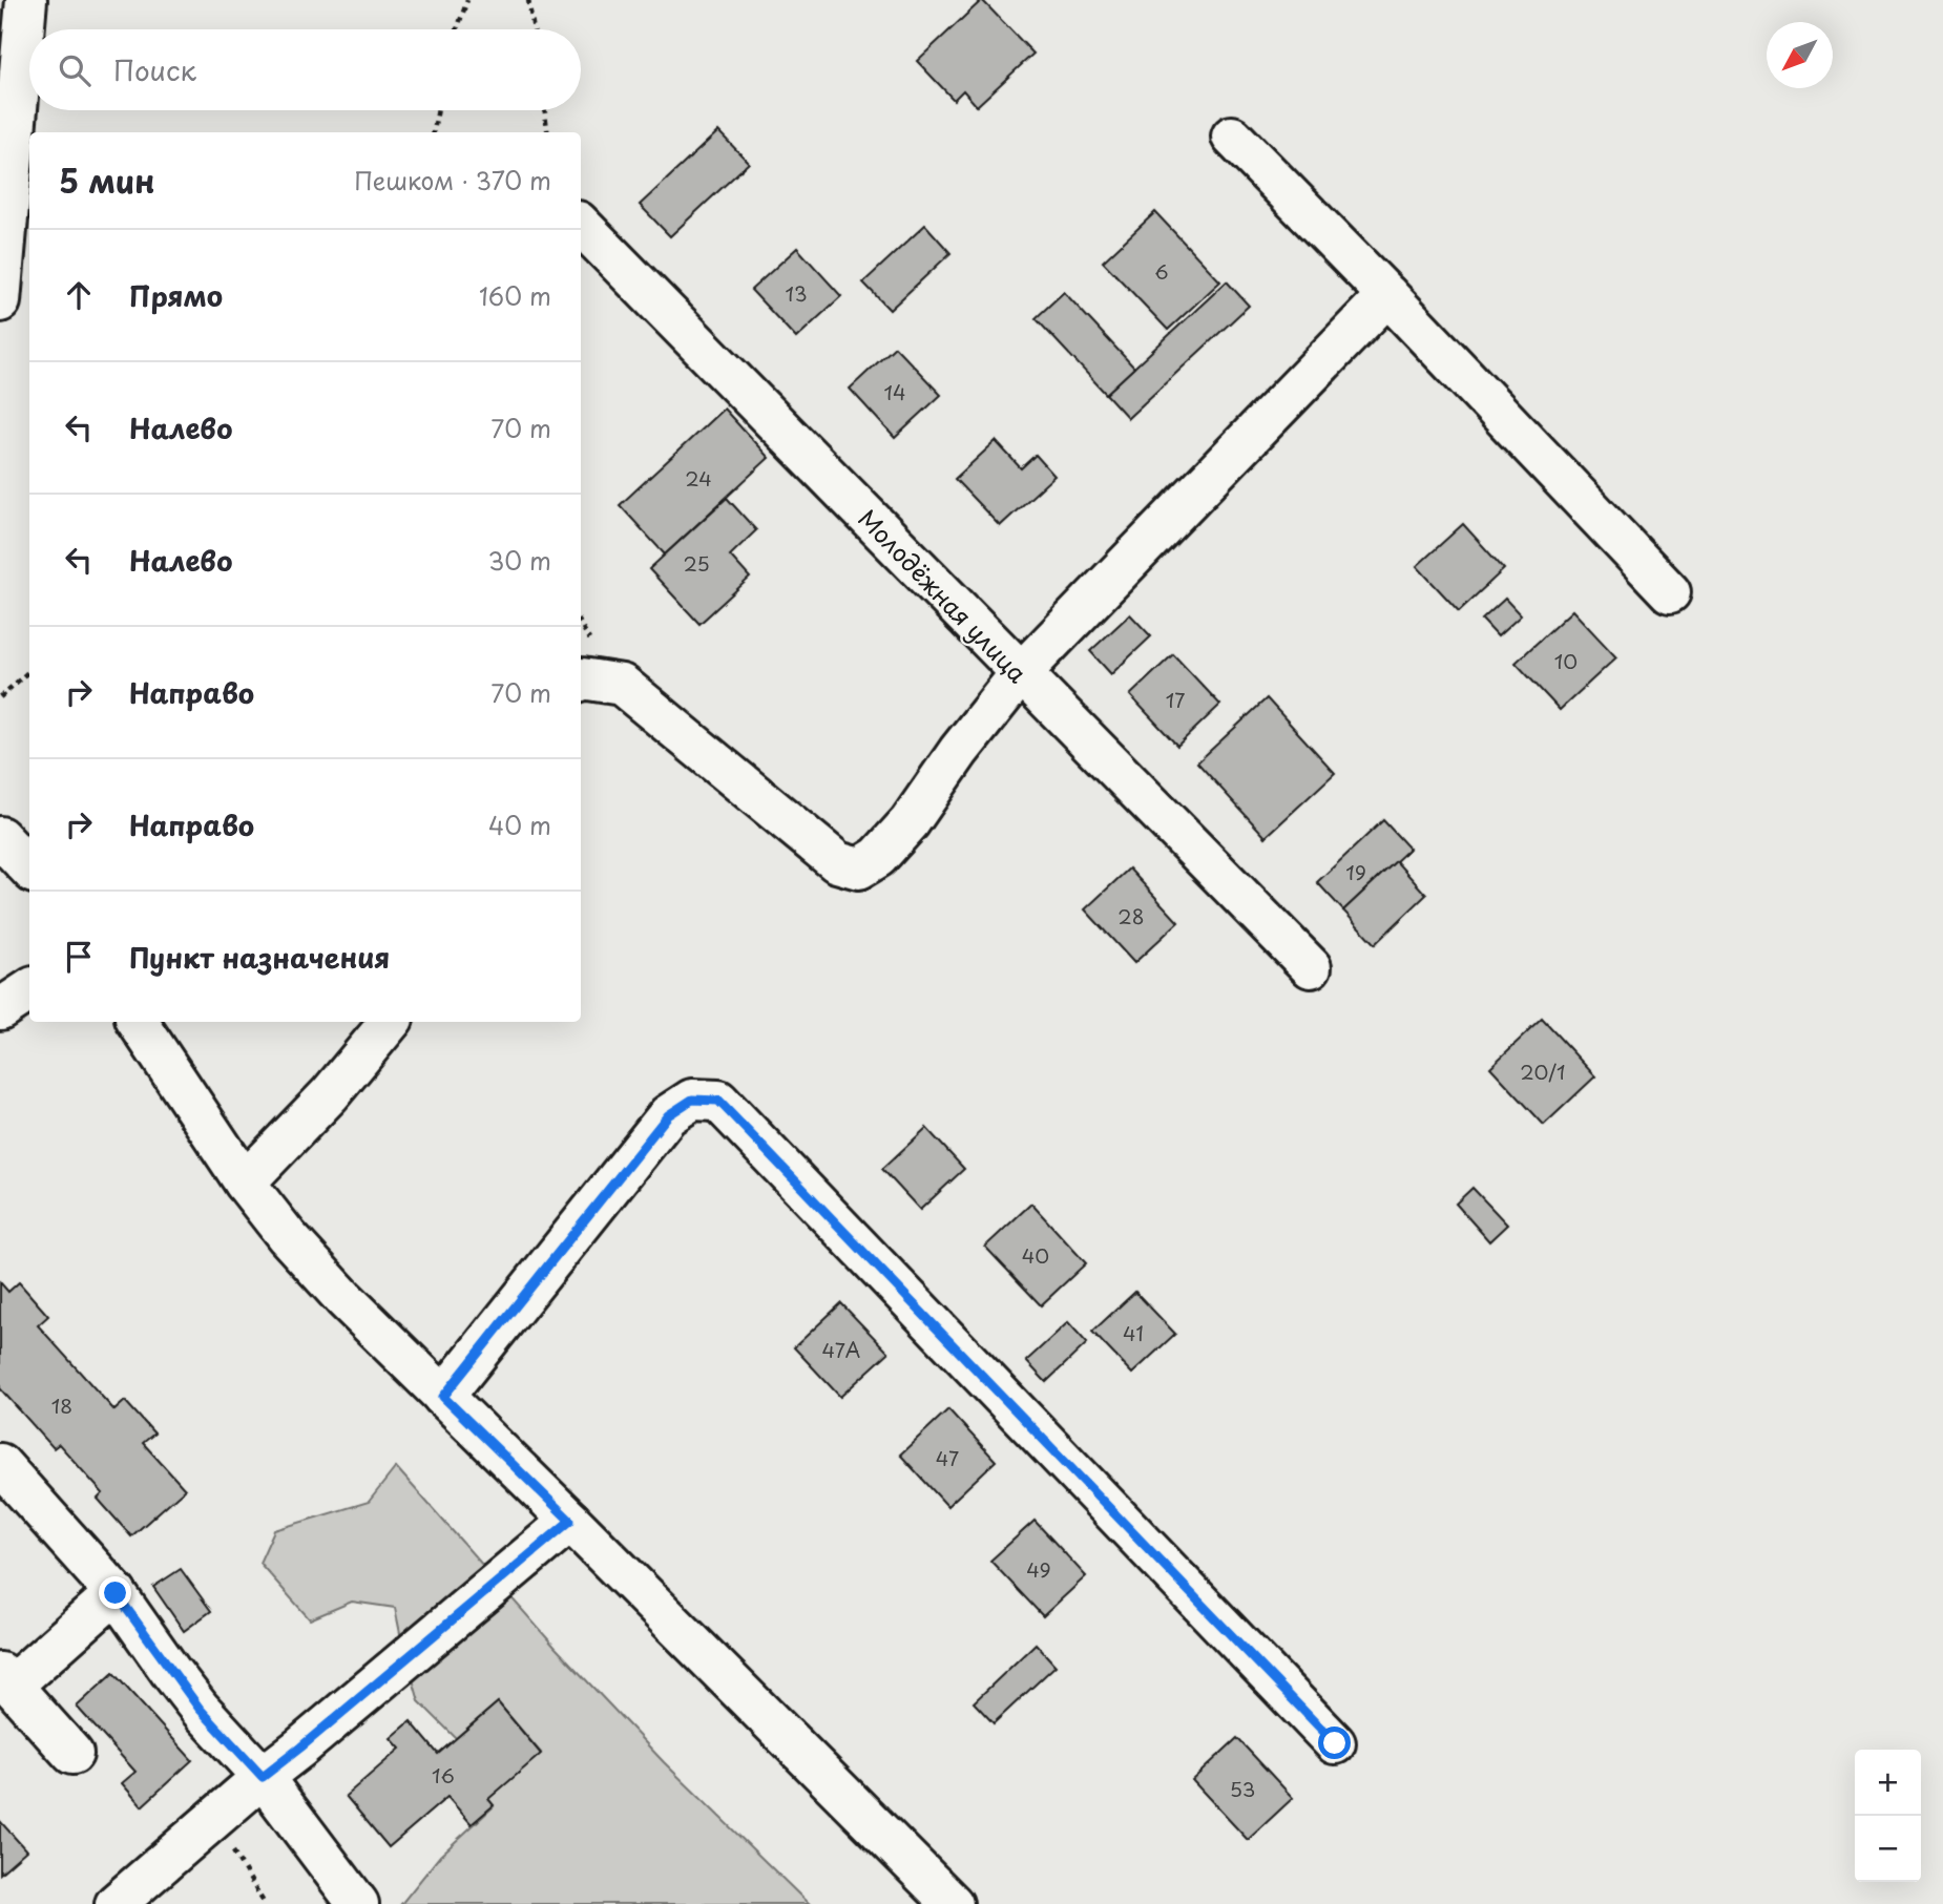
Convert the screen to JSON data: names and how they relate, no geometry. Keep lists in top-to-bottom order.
{
  "streets": {
    "street": ["Молодёжная улица"]
  },
  "house_numbers": [
    "6",
    "13",
    "14",
    "24",
    "25",
    "10",
    "17",
    "19",
    "28",
    "20/1",
    "40",
    "41",
    "47А",
    "18",
    "47",
    "49",
    "16",
    "53"
  ],
  "north": "bottom left",
  "page": {
    "search": "Поиск",
    "heading": ["5 мин", "Пешком · 370 m"],
    "list": [
      ["Прямо", "160 m"],
      ["Налево", "70 m"],
      ["Налево", "30 m"],
      ["Направо", "70 m"],
      ["Направо", "40 m"],
      "Пункт назначения"
    ],
    "map_buttons": ["+", "−"]
  }
}
